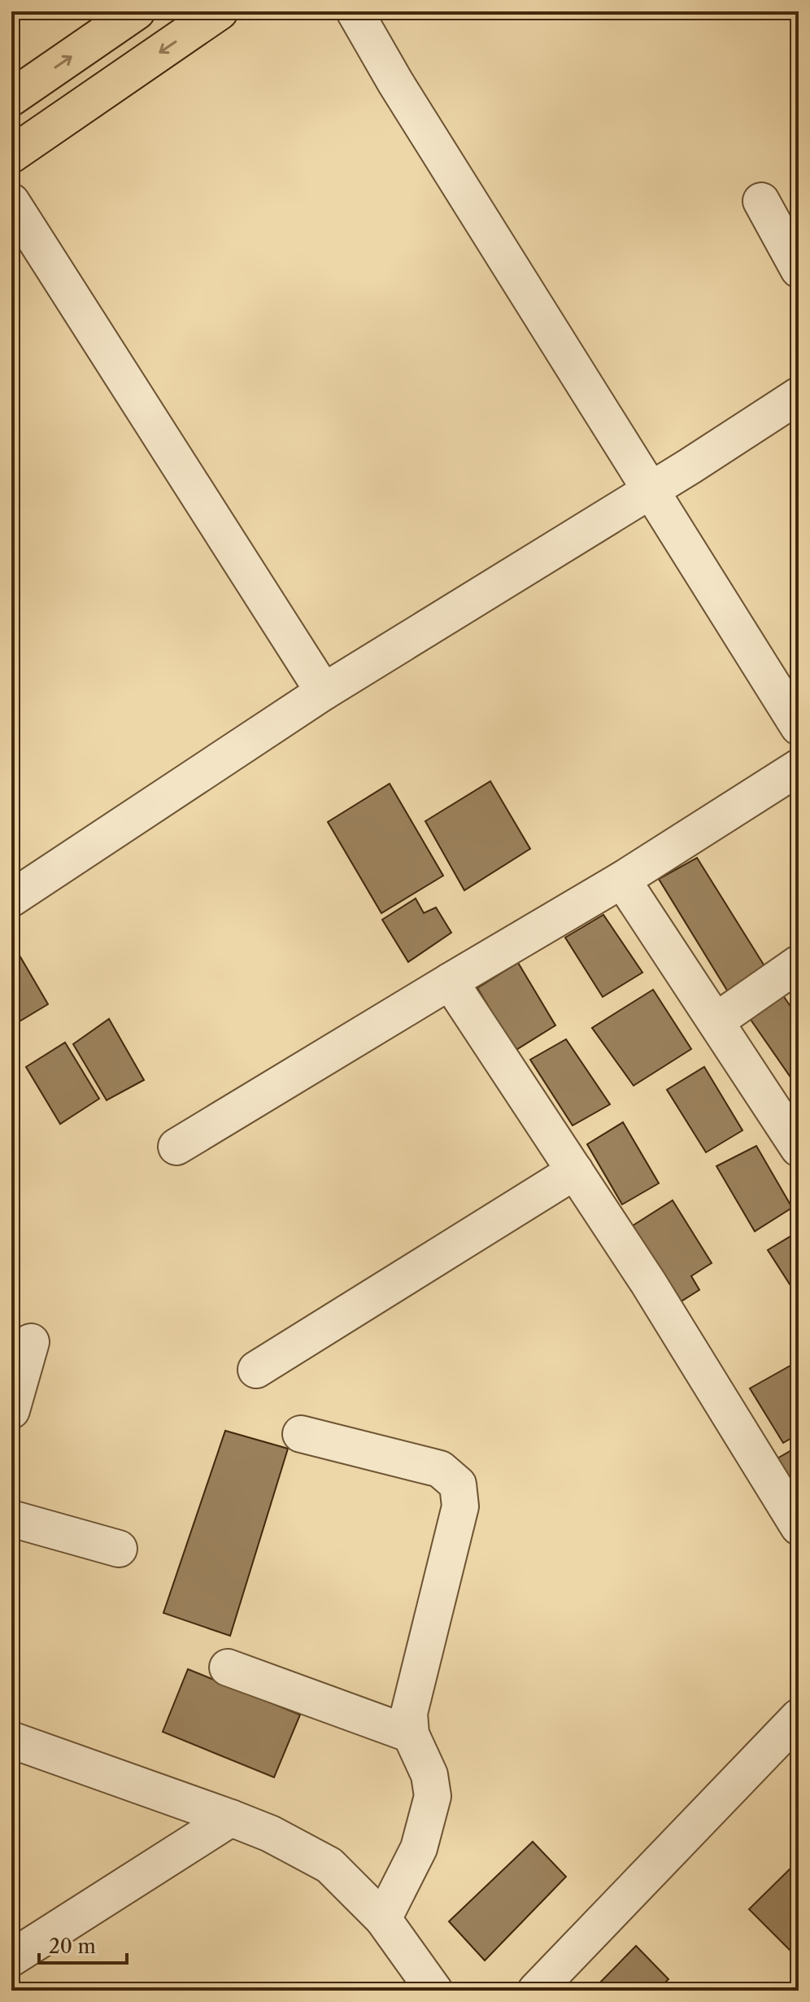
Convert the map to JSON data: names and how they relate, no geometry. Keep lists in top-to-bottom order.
{
  "scale_bar": "20 m"
}
